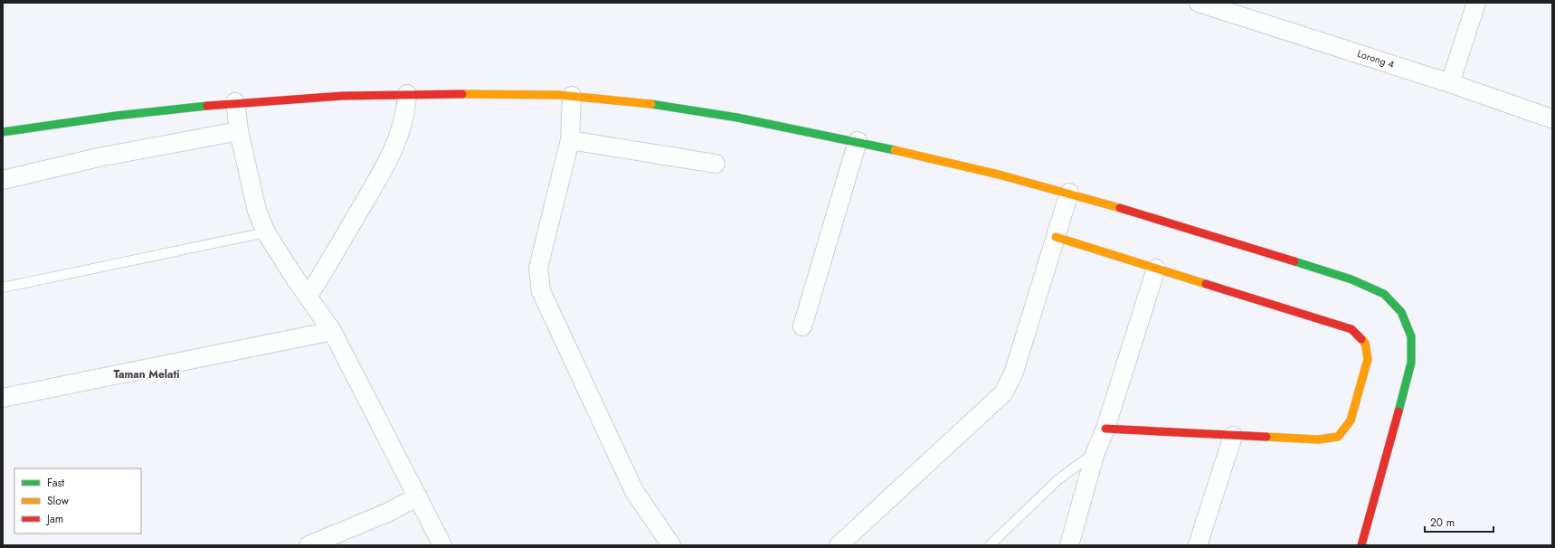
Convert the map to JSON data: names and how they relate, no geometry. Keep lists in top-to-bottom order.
{
  "streets": {
    "street": ["Lorong 4"]
  },
  "districts": ["Taman Melati"],
  "legend": ["Fast", "Slow", "Jam"],
  "scale_bar": "20 m"
}
